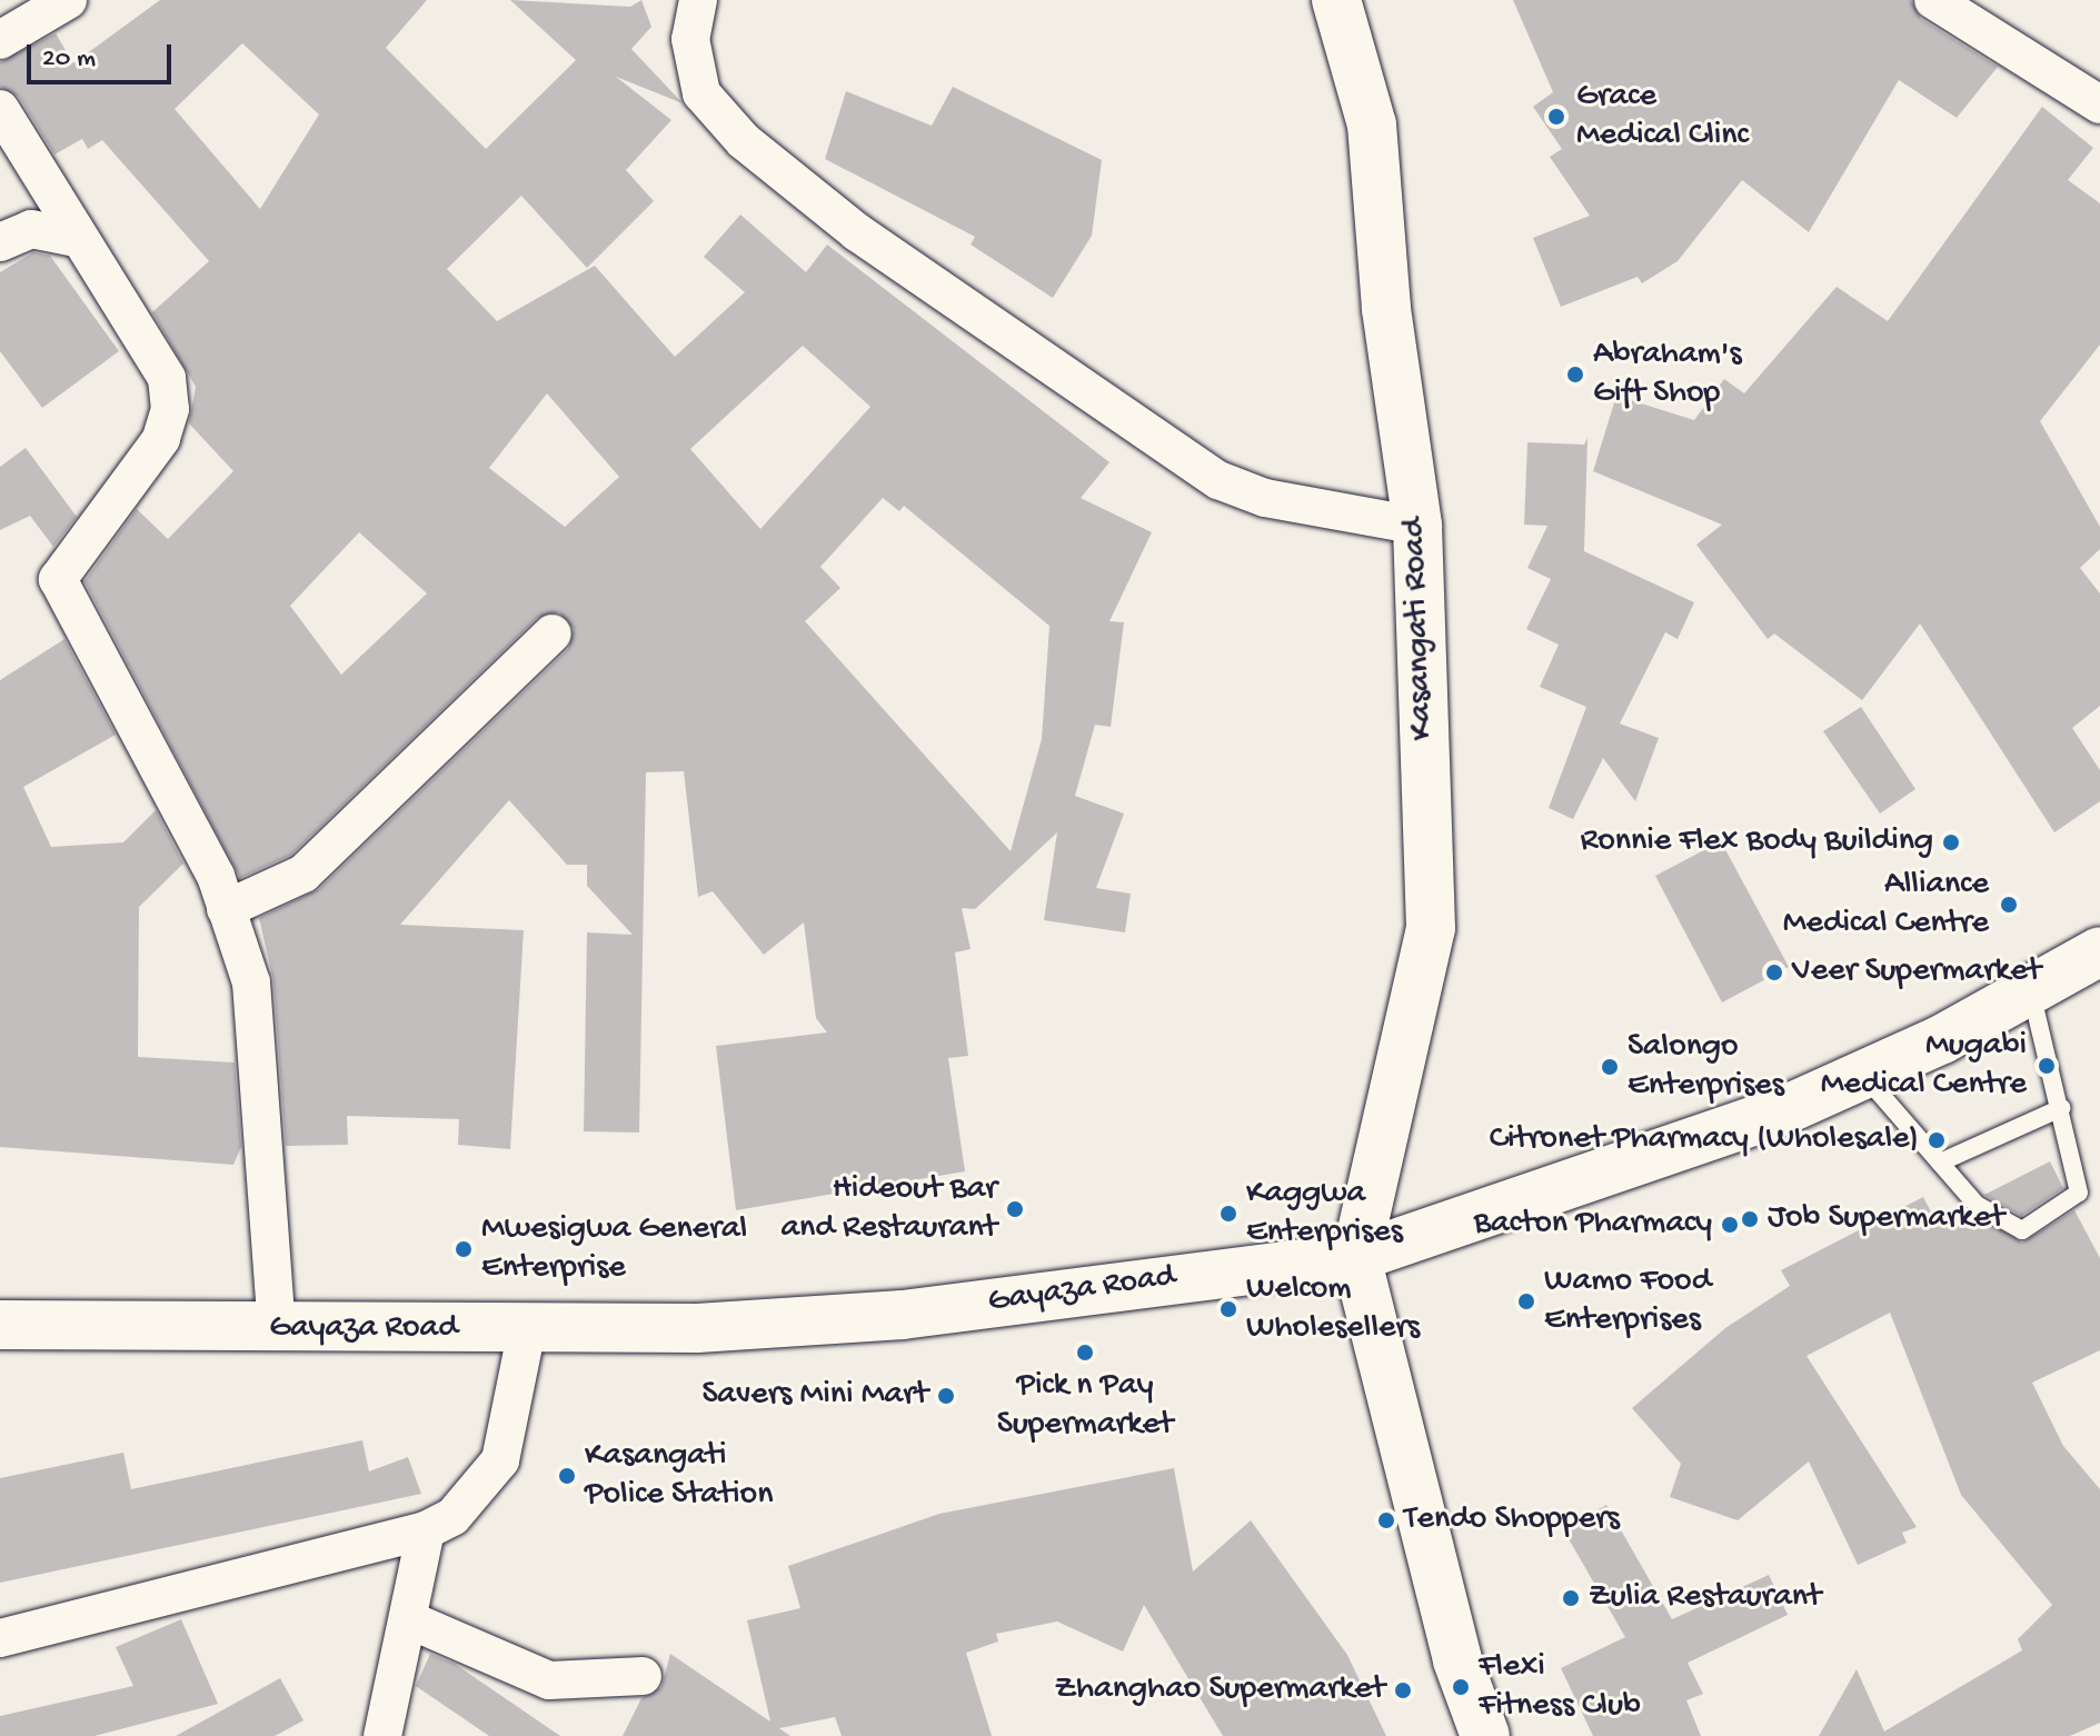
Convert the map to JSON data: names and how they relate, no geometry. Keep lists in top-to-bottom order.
{
  "streets": {
    "main road": ["Kasangati Road", "Gayaza Road"]
  },
  "crossings": [
    ["Kasangati Road", "Gayaza Road"]
  ],
  "places": [
    "Grace Medical Clinc",
    "Abraham's Gift Shop",
    "Ronnie Flex Body Building",
    "Alliance Medical Centre",
    "Veer Supermarket",
    "Mugabi Medical Centre",
    "Salongo Enterprises",
    "Citronet Pharmacy (Wholesale)",
    "Hideout Bar and Restaurant",
    "Kaggwa Enterprises",
    "Job Supermarket",
    "Bacton Pharmacy",
    "Mwesigwa General Enterprise",
    "Wamo Food Enterprises",
    "Welcom Wholesellers",
    "Pick n Pay Supermarket",
    "Savers Mini Mart",
    "Kasangati Police Station",
    "Tendo Shoppers",
    "Zulia Restaurant",
    "Flexi Fitness Club",
    "Zhanghao Supermarket"
  ],
  "scale_bar": "20 m"
}
